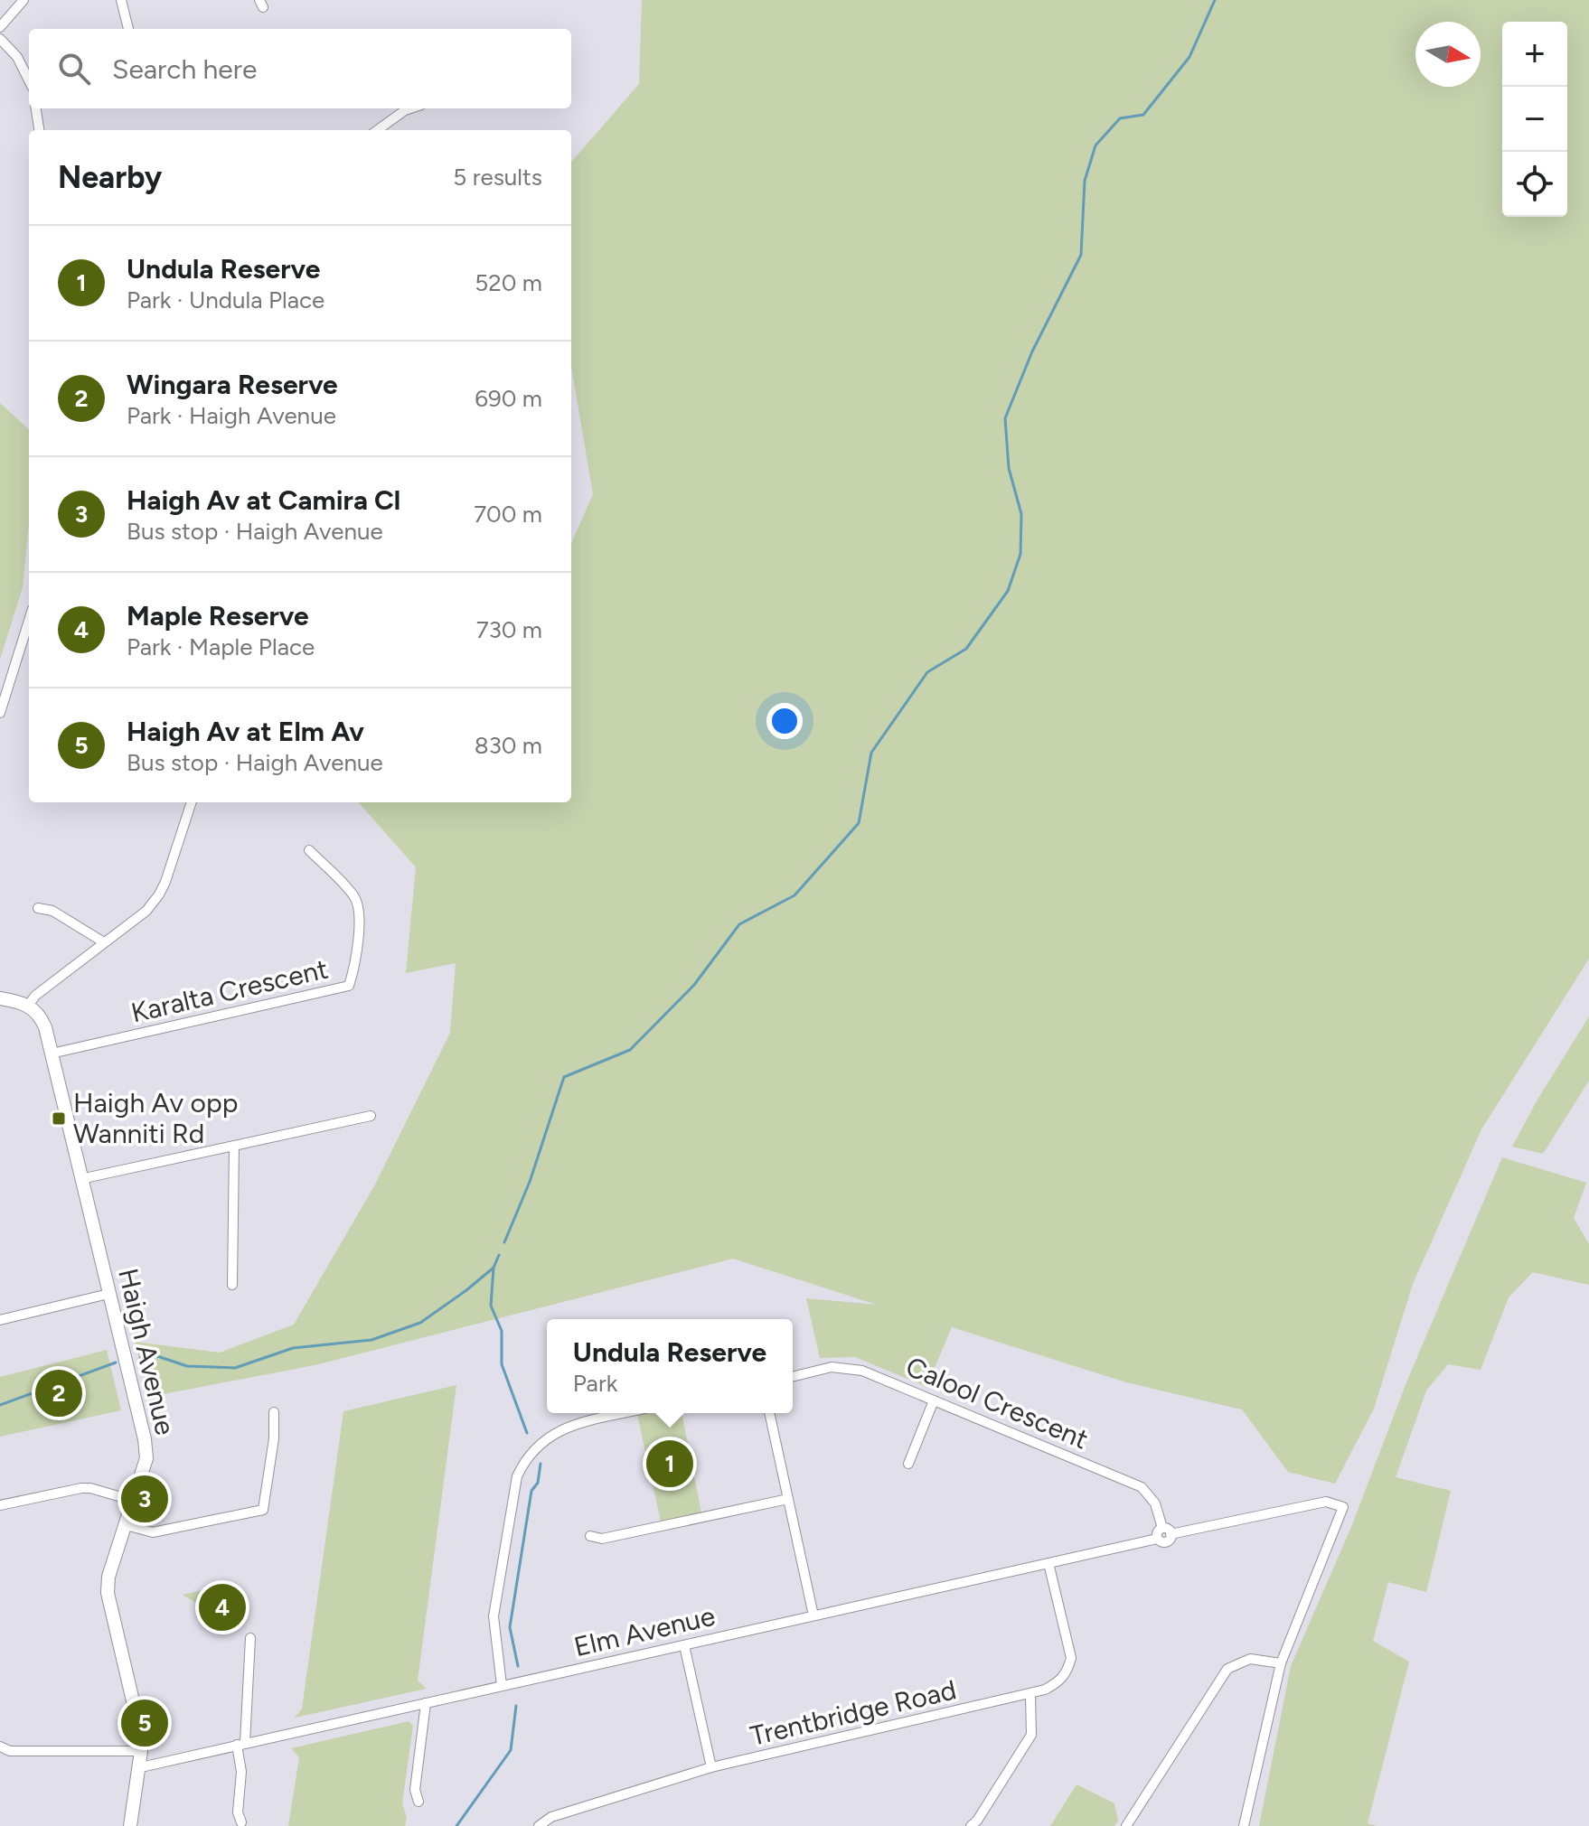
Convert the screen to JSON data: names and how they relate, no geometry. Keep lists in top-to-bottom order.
{
  "streets": {
    "street": [
      "Karalta Crescent",
      "Haigh Avenue",
      "Calool Crescent",
      "Elm Avenue",
      "Trentbridge Road"
    ]
  },
  "crossings": [
    ["Karalta Crescent", "Haigh Avenue"],
    ["Haigh Avenue", "Elm Avenue"],
    ["Calool Crescent", "Elm Avenue"],
    ["Elm Avenue", "Trentbridge Road"]
  ],
  "places": {
    "transit": ["Haigh Av opp Wanniti Rd"]
  },
  "north": "right",
  "page": {
    "map_buttons": ["+", "−"],
    "search": "Search here",
    "heading": ["Nearby", "5 results"],
    "list": [
      {
        "mark": "1",
        "name": "Undula Reserve",
        "note": "Park · Undula Place",
        "value": "520 m"
      },
      {
        "mark": "2",
        "name": "Wingara Reserve",
        "note": "Park · Haigh Avenue",
        "value": "690 m"
      },
      {
        "mark": "3",
        "name": "Haigh Av at Camira Cl",
        "note": "Bus stop · Haigh Avenue",
        "value": "700 m"
      },
      {
        "mark": "4",
        "name": "Maple Reserve",
        "note": "Park · Maple Place",
        "value": "730 m"
      },
      {
        "mark": "5",
        "name": "Haigh Av at Elm Av",
        "note": "Bus stop · Haigh Avenue",
        "value": "830 m"
      }
    ],
    "popup": ["Undula Reserve", "Park"],
    "pins": [
      "2",
      "1",
      "3",
      "4",
      "5"
    ]
  }
}
